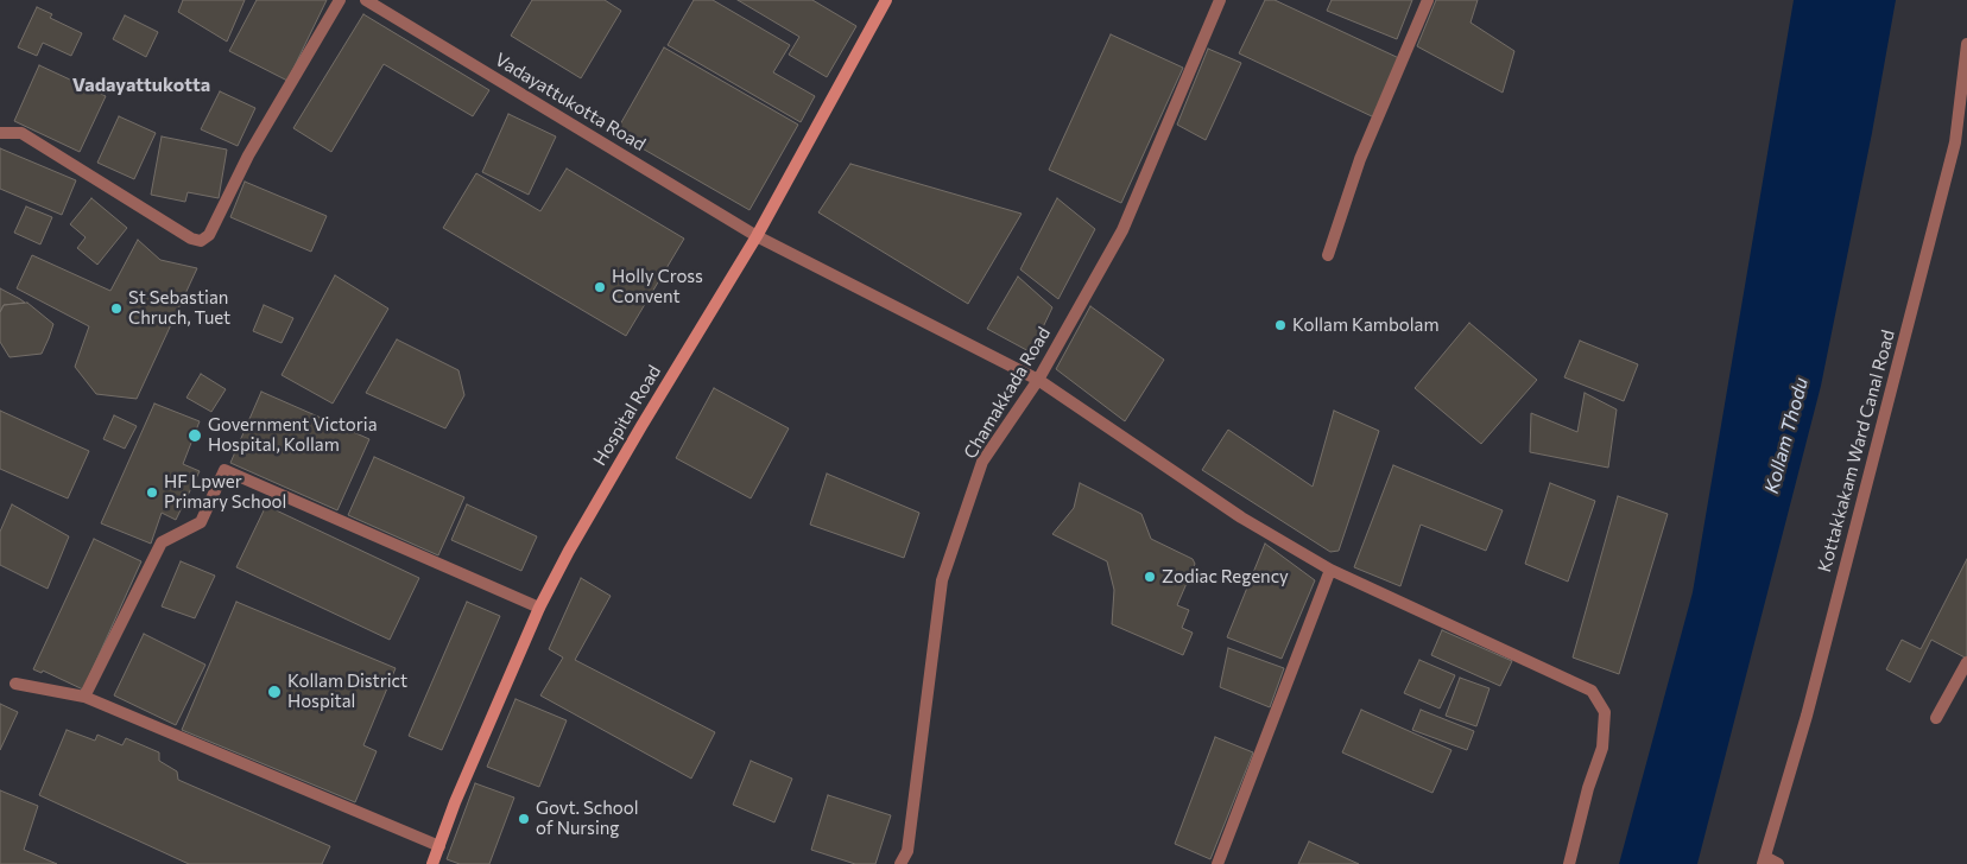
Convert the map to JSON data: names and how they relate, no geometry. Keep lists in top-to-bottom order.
{
  "streets": {
    "main road": ["Hospital Road"],
    "street": ["Vadayattukotta Road", "Chamakkada Road", "Kottakkakam Ward Canal Road"]
  },
  "crossings": [
    ["Vadayattukotta Road", "Chamakkada Road"],
    ["Vadayattukotta Road", "Hospital Road"]
  ],
  "districts": ["Vadayattukotta"],
  "water": ["Kollam Thodu"],
  "places": [
    "Holly Cross Convent",
    "St Sebastian Chruch, Tuet",
    "Kollam Kambolam",
    "Government Victoria Hospital, Kollam",
    "HF Lpwer Primary School",
    "Zodiac Regency",
    "Kollam District Hospital",
    "Govt. School of Nursing"
  ]
}
